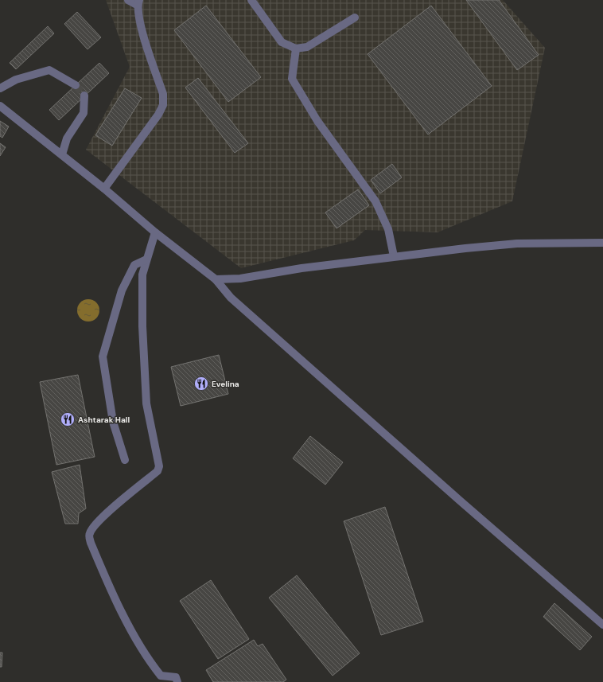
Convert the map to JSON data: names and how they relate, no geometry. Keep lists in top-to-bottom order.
{
  "places": {
    "restaurant": ["Evelina", "Ashtarak Hall"]
  }
}
